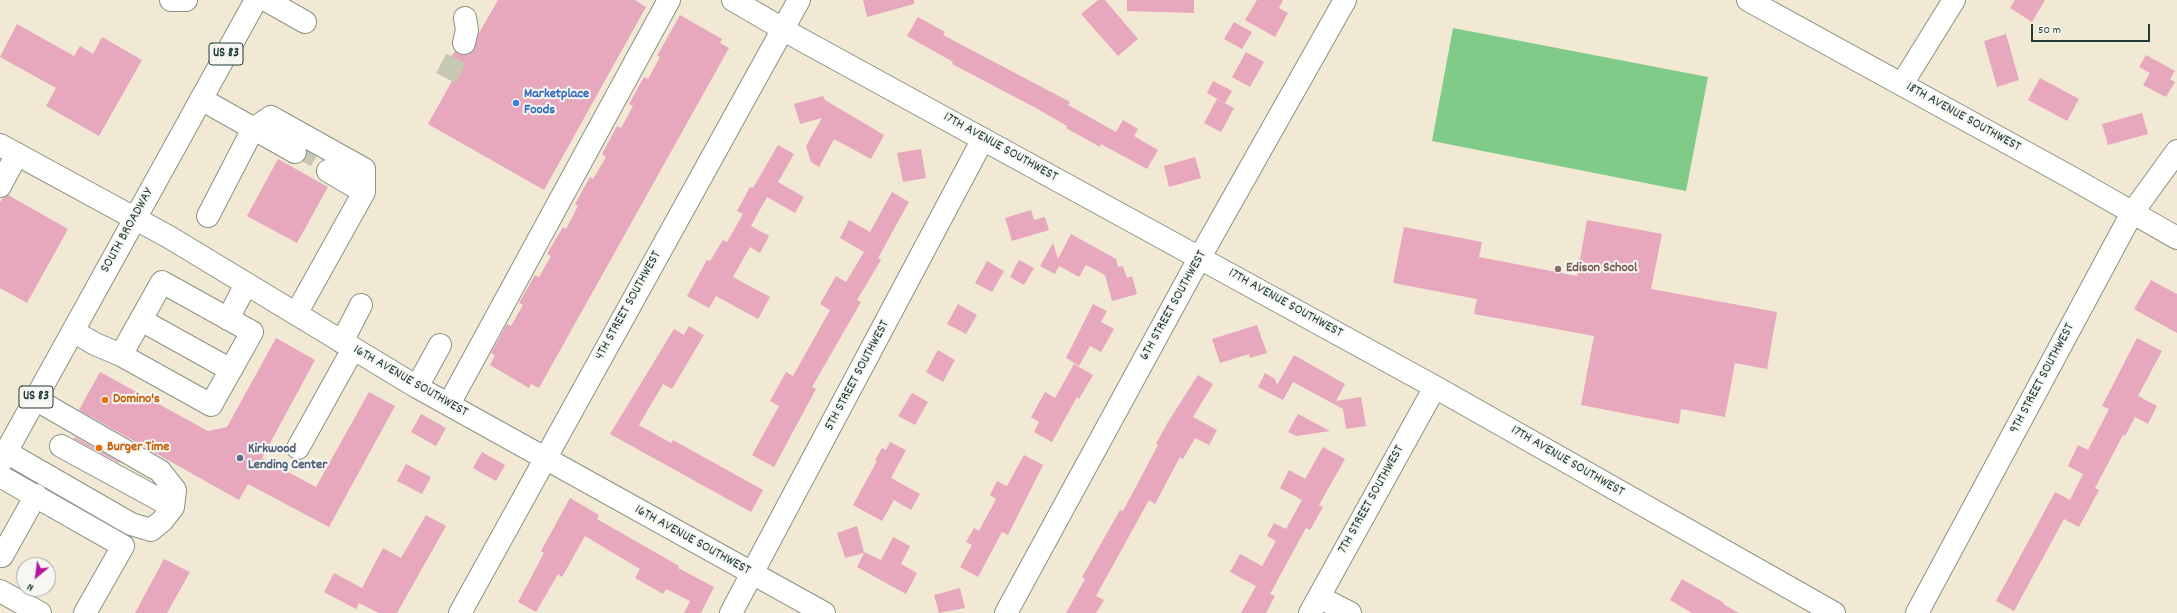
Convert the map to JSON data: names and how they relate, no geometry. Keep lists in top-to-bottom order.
{
  "streets": {
    "street": [
      "US 83",
      "18TH AVENUE SOUTHWEST",
      "17TH AVENUE SOUTHWEST",
      "SOUTH BROADWAY",
      "4TH STREET SOUTHWEST",
      "6TH STREET SOUTHWEST",
      "5TH STREET SOUTHWEST",
      "9TH STREET SOUTHWEST",
      "16TH AVENUE SOUTHWEST",
      "7TH STREET SOUTHWEST"
    ]
  },
  "crossings": [
    ["18TH AVENUE SOUTHWEST", "9TH STREET SOUTHWEST"],
    ["17TH AVENUE SOUTHWEST", "4TH STREET SOUTHWEST"],
    ["17TH AVENUE SOUTHWEST", "6TH STREET SOUTHWEST"],
    ["17TH AVENUE SOUTHWEST", "5TH STREET SOUTHWEST"],
    ["17TH AVENUE SOUTHWEST", "7TH STREET SOUTHWEST"],
    ["SOUTH BROADWAY", "16TH AVENUE SOUTHWEST"],
    ["4TH STREET SOUTHWEST", "16TH AVENUE SOUTHWEST"],
    ["5TH STREET SOUTHWEST", "16TH AVENUE SOUTHWEST"]
  ],
  "places": [
    "Marketplace Foods",
    "Edison School",
    "Domino's",
    "Burger Time",
    "Kirkwood Lending Center"
  ],
  "scale_bar": "50 m",
  "north": "bottom left"
}
